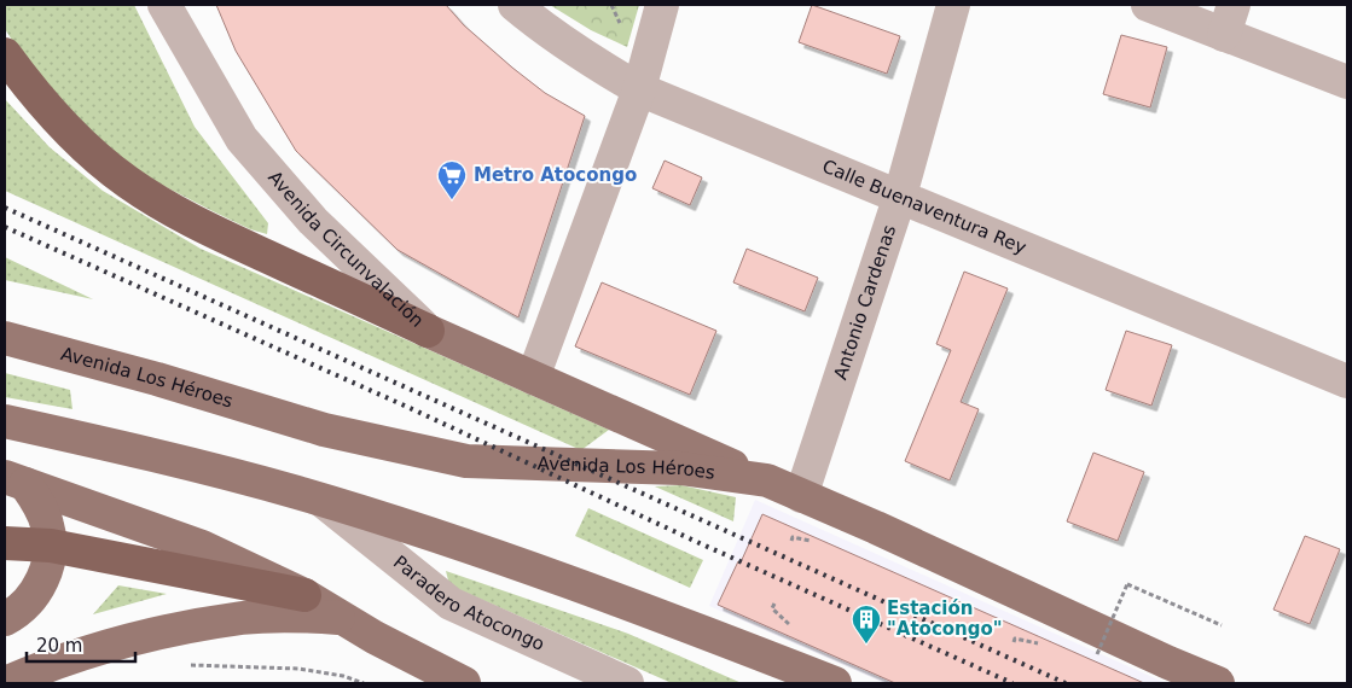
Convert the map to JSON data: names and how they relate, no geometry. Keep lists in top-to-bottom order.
{
  "streets": {
    "main road": ["Avenida Circunvalación", "Avenida Los Héroes"],
    "street": ["Calle Buenaventura Rey", "Antonio Cardenas", "Paradero Atocongo"]
  },
  "crossings": [
    ["Calle Buenaventura Rey", "Antonio Cardenas"],
    ["Avenida Circunvalación", "Avenida Los Héroes"],
    ["Antonio Cardenas", "Avenida Los Héroes"]
  ],
  "places": {
    "supermarket": ["Metro Atocongo"],
    "building": ["Estación \"Atocongo\""]
  },
  "scale_bar": "20 m"
}
